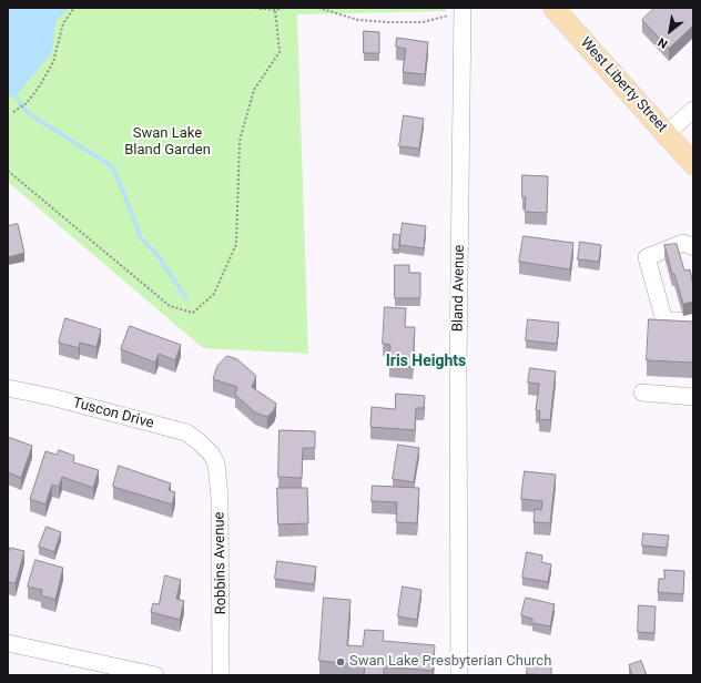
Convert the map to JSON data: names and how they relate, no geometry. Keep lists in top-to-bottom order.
{
  "streets": {
    "main road": ["West Liberty Street"],
    "street": ["Bland Avenue", "Tuscon Drive", "Robbins Avenue"]
  },
  "crossings": [
    ["Tuscon Drive", "Robbins Avenue"]
  ],
  "districts": ["Iris Heights"],
  "parks": ["Swan Lake Bland Garden"],
  "places": ["Swan Lake Presbyterian Church"],
  "north": "bottom left"
}
